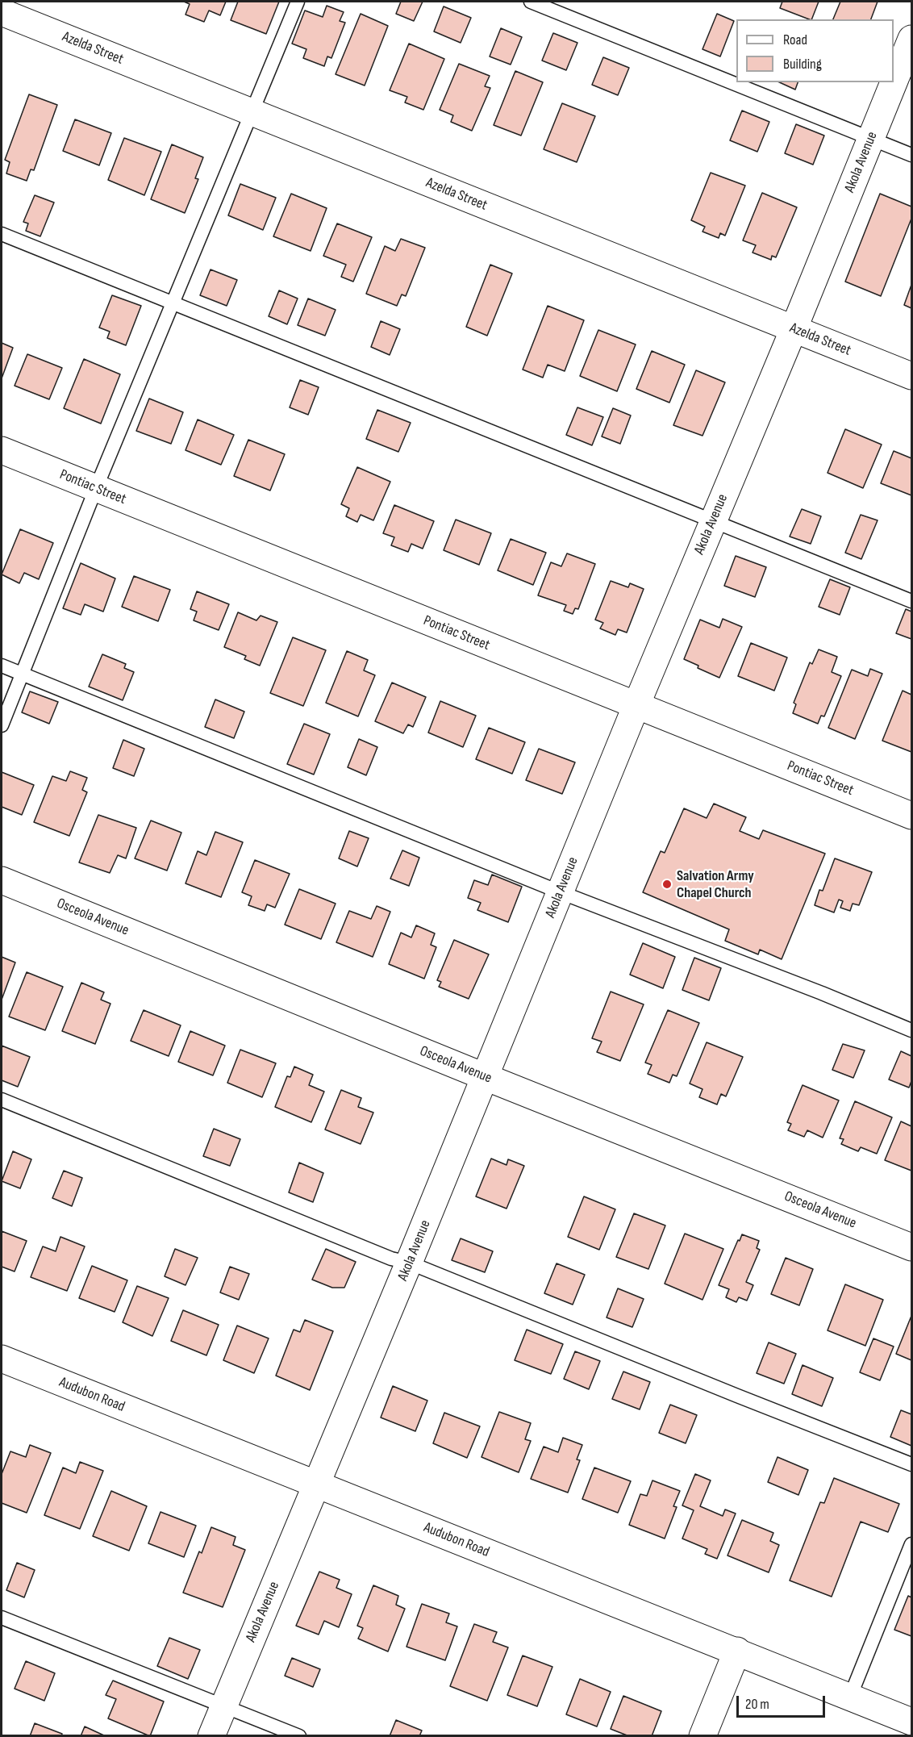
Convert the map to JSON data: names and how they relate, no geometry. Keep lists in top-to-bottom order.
{
  "streets": {
    "street": [
      "Azelda Street",
      "Akola Avenue",
      "Pontiac Street",
      "Osceola Avenue",
      "Audubon Road"
    ]
  },
  "crossings": [
    ["Azelda Street", "Akola Avenue"],
    ["Akola Avenue", "Pontiac Street"],
    ["Akola Avenue", "Osceola Avenue"],
    ["Akola Avenue", "Audubon Road"]
  ],
  "places": ["Salvation Army Chapel Church"],
  "legend": ["Road", "Building"],
  "scale_bar": "20 m"
}
